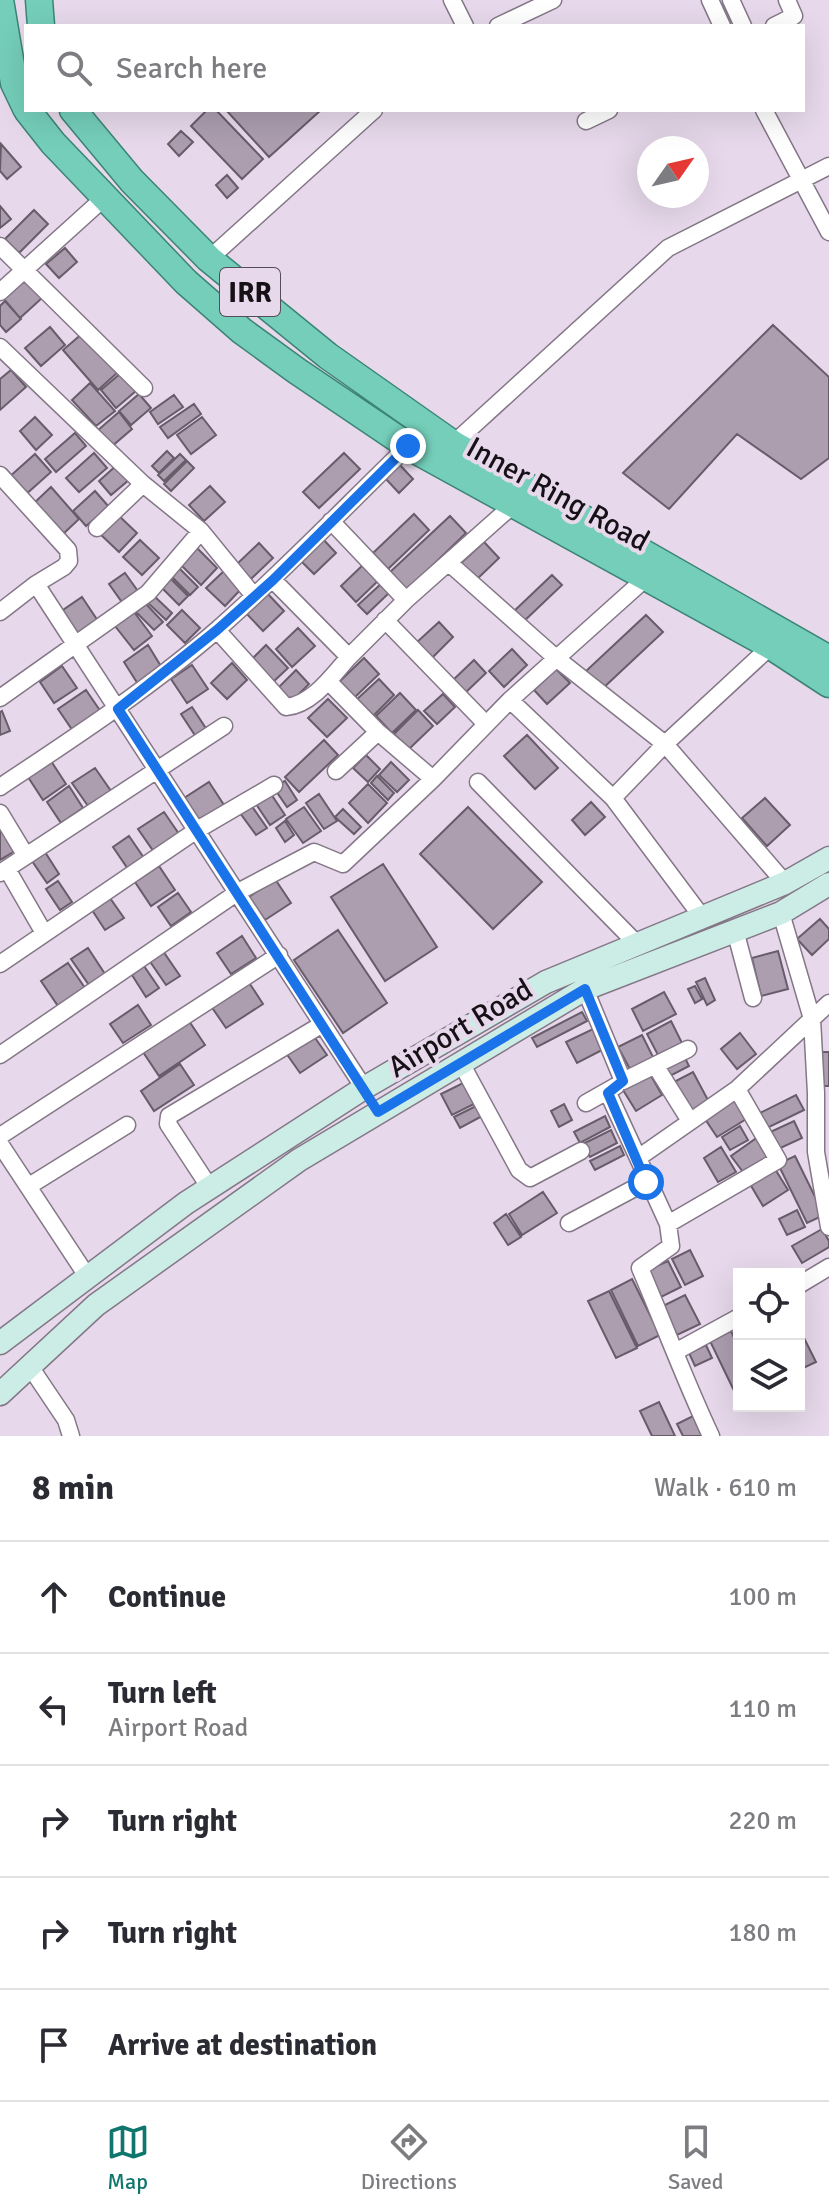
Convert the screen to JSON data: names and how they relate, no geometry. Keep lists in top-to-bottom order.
{
  "streets": {
    "highway": ["IRR", "Inner Ring Road"],
    "main road": ["Airport Road"]
  },
  "north": "top right",
  "page": {
    "search": "Search here",
    "heading": ["8 min", "Walk · 610 m"],
    "list": [
      ["Continue", "100 m"],
      ["Turn left", "Airport Road", "110 m"],
      ["Turn right", "220 m"],
      ["Turn right", "180 m"],
      "Arrive at destination"
    ],
    "nav": ["Map", "Directions", "Saved"]
  }
}
